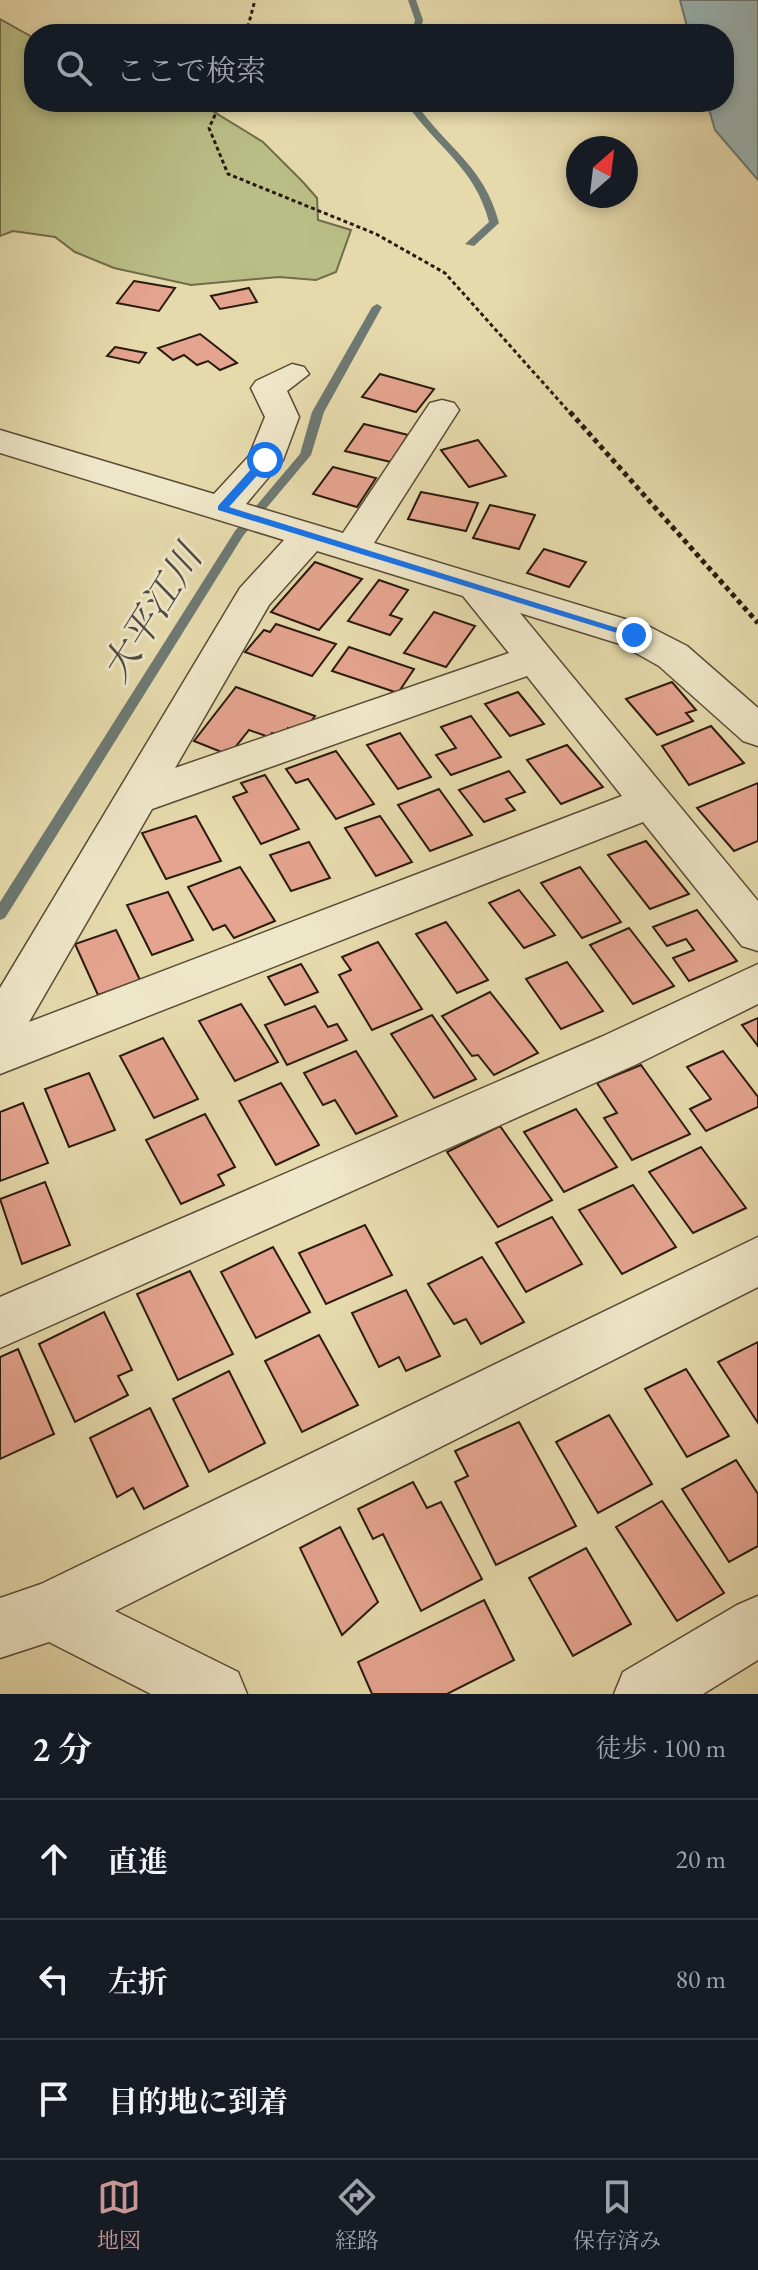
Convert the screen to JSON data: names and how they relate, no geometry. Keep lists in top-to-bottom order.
{
  "water": ["大平江川"],
  "north": "top right",
  "page": {
    "search": "ここで検索",
    "heading": ["2 分", "徒歩 · 100 m"],
    "list": [
      ["直進", "20 m"],
      ["左折", "80 m"],
      "目的地に到着"
    ],
    "nav": ["地図", "経路", "保存済み"]
  }
}
